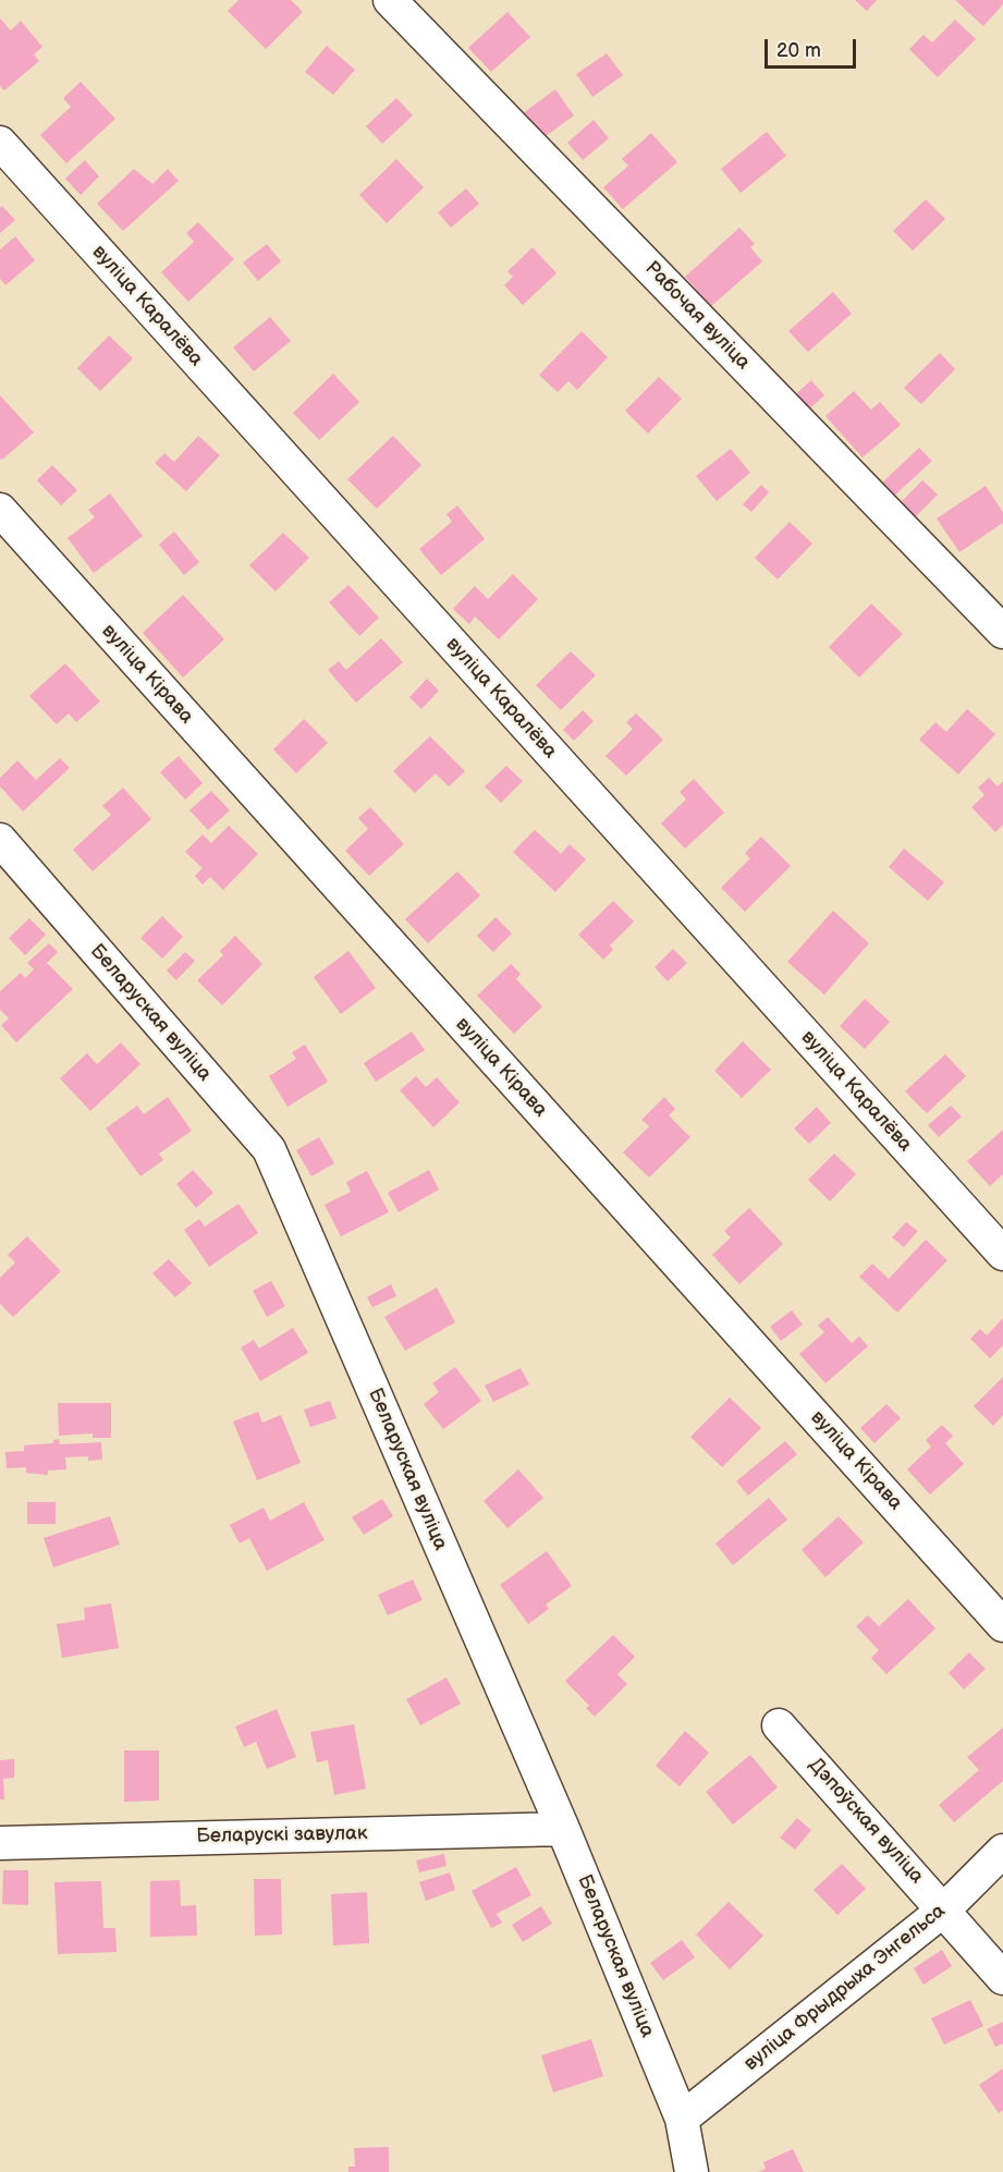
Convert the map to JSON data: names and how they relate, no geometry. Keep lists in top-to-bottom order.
{
  "streets": {
    "street": [
      "вуліца Каралёва",
      "Рабочая вуліца",
      "вуліца Кірава",
      "Беларуская вуліца",
      "Дэпоўская вуліца",
      "Беларускі завулак",
      "вуліца Фрыдрыха Энгельса"
    ]
  },
  "crossings": [
    ["Беларуская вуліца", "Беларускі завулак"],
    ["Беларуская вуліца", "вуліца Фрыдрыха Энгельса"],
    ["Дэпоўская вуліца", "вуліца Фрыдрыха Энгельса"]
  ],
  "scale_bar": "20 m"
}
